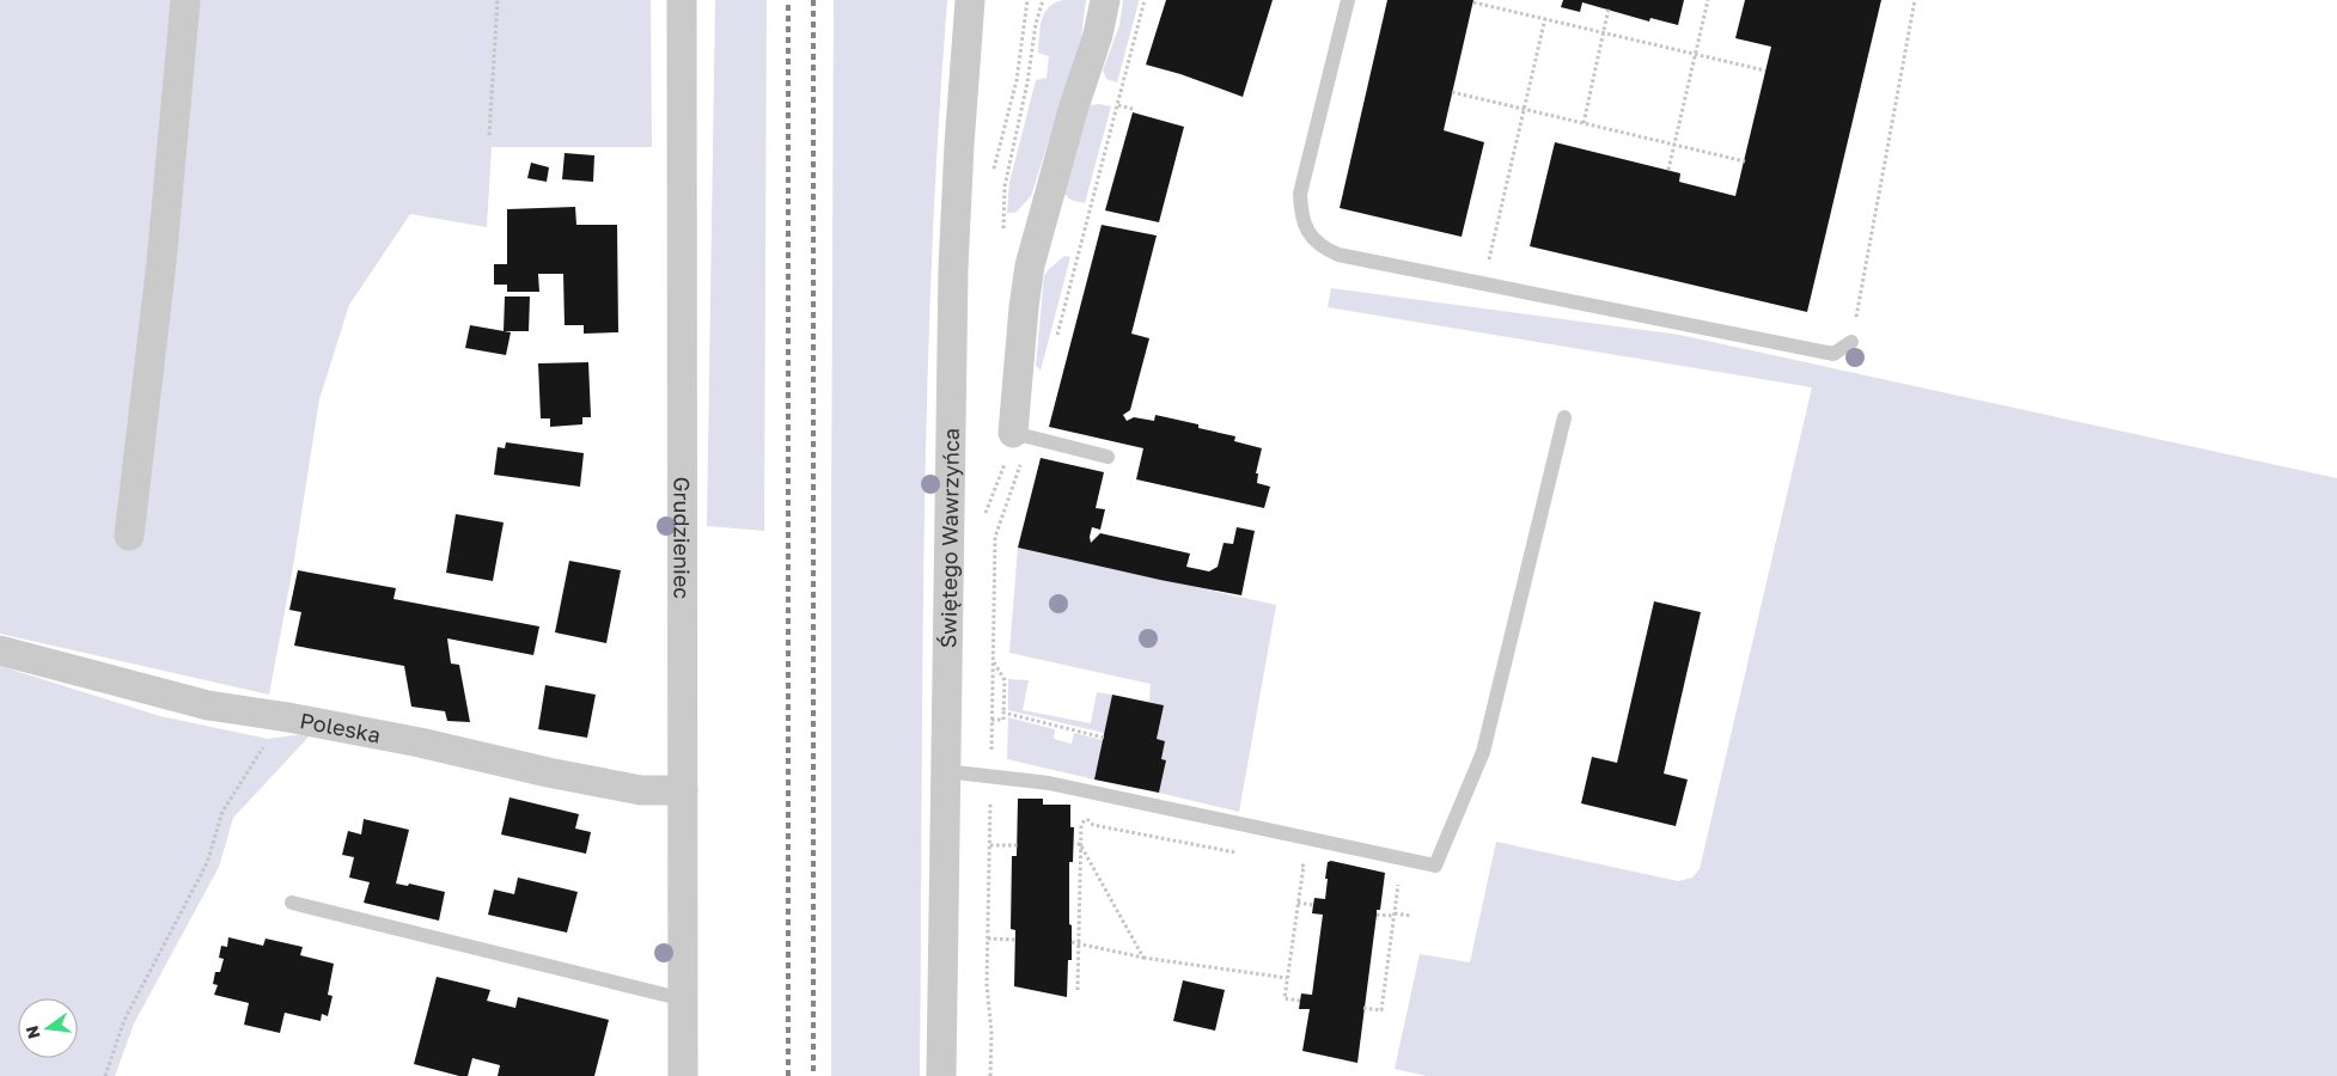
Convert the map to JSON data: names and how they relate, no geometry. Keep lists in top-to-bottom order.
{
  "streets": {
    "street": ["Grudzieniec", "Świętego Wawrzyńca", "Poleska"]
  },
  "crossings": [
    ["Grudzieniec", "Poleska"]
  ],
  "north": "left"
}
